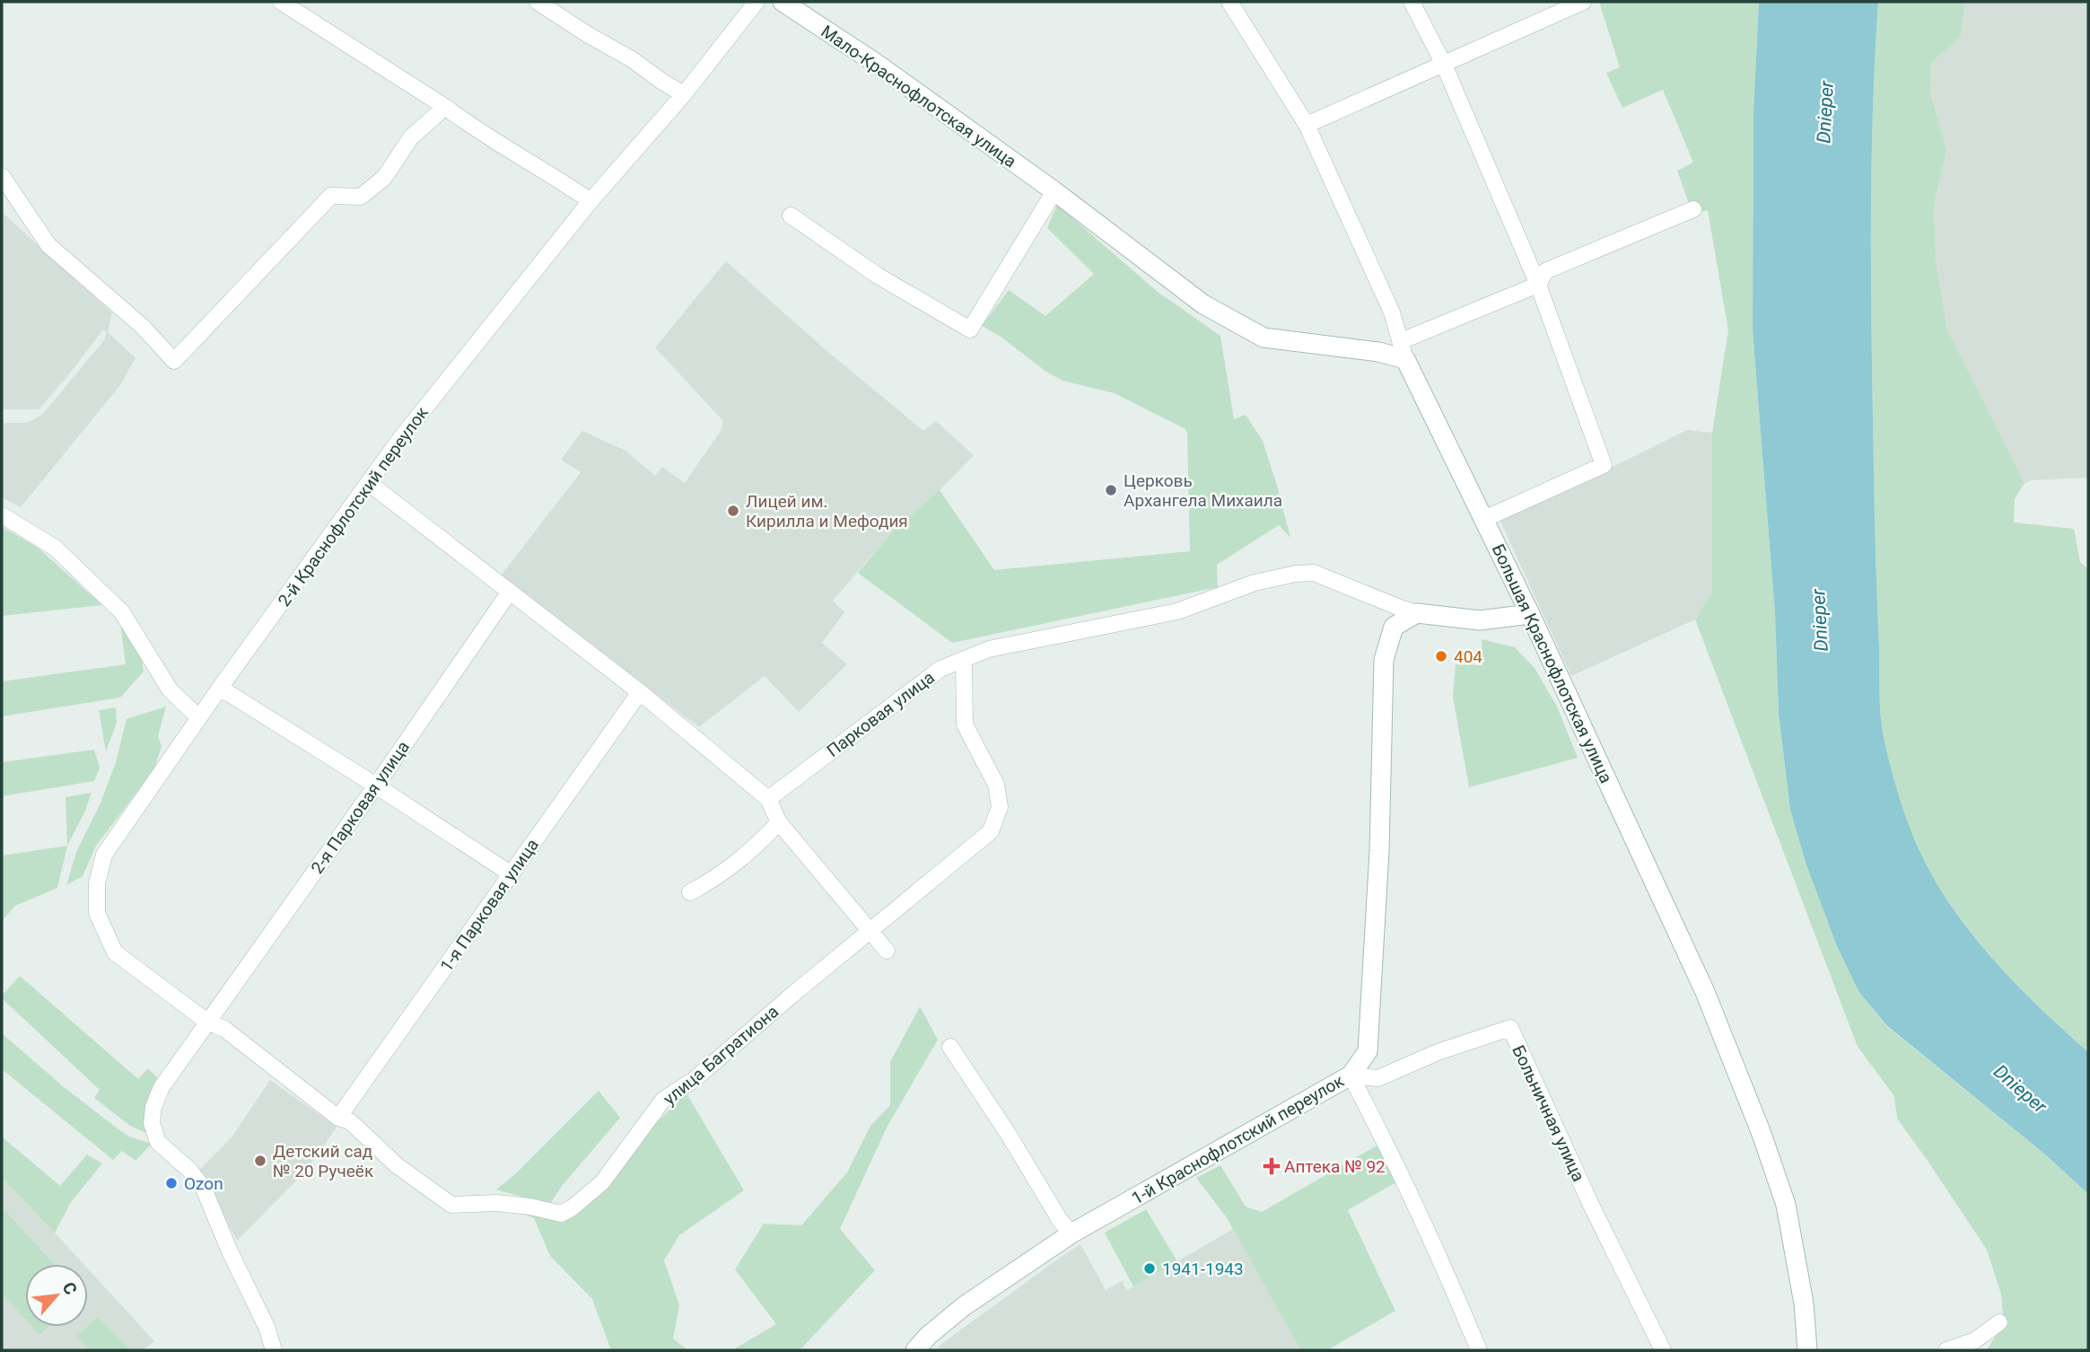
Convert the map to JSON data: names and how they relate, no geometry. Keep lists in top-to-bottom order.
{
  "streets": {
    "street": [
      "Мало-Краснофлотская улица",
      "2-й Краснофлотский переулок",
      "Большая Краснофлотская улица",
      "Парковая улица",
      "2-я Парковая улица",
      "1-я Парковая улица",
      "улица Багратиона",
      "Больничная улица",
      "1-й Краснофлотский переулок"
    ]
  },
  "crossings": [
    ["Мало-Краснофлотская улица", "Большая Краснофлотская улица"],
    ["2-й Краснофлотский переулок", "2-я Парковая улица"],
    ["2-й Краснофлотский переулок", "улица Багратиона"],
    ["Большая Краснофлотская улица", "Парковая улица"],
    ["Парковая улица", "улица Багратиона"],
    ["Парковая улица", "1-й Краснофлотский переулок"],
    ["2-я Парковая улица", "улица Багратиона"],
    ["1-я Парковая улица", "улица Багратиона"],
    ["Больничная улица", "1-й Краснофлотский переулок"]
  ],
  "water": ["Dnieper"],
  "places": {
    "other": [
      "Церковь Архангела Михаила",
      "Лицей им. Кирилла и Мефодия",
      "404",
      "Детский сад № 20 Ручеёк",
      "Ozon",
      "1941-1943"
    ],
    "health": ["Аптека № 92"]
  },
  "north": "top right"
}
